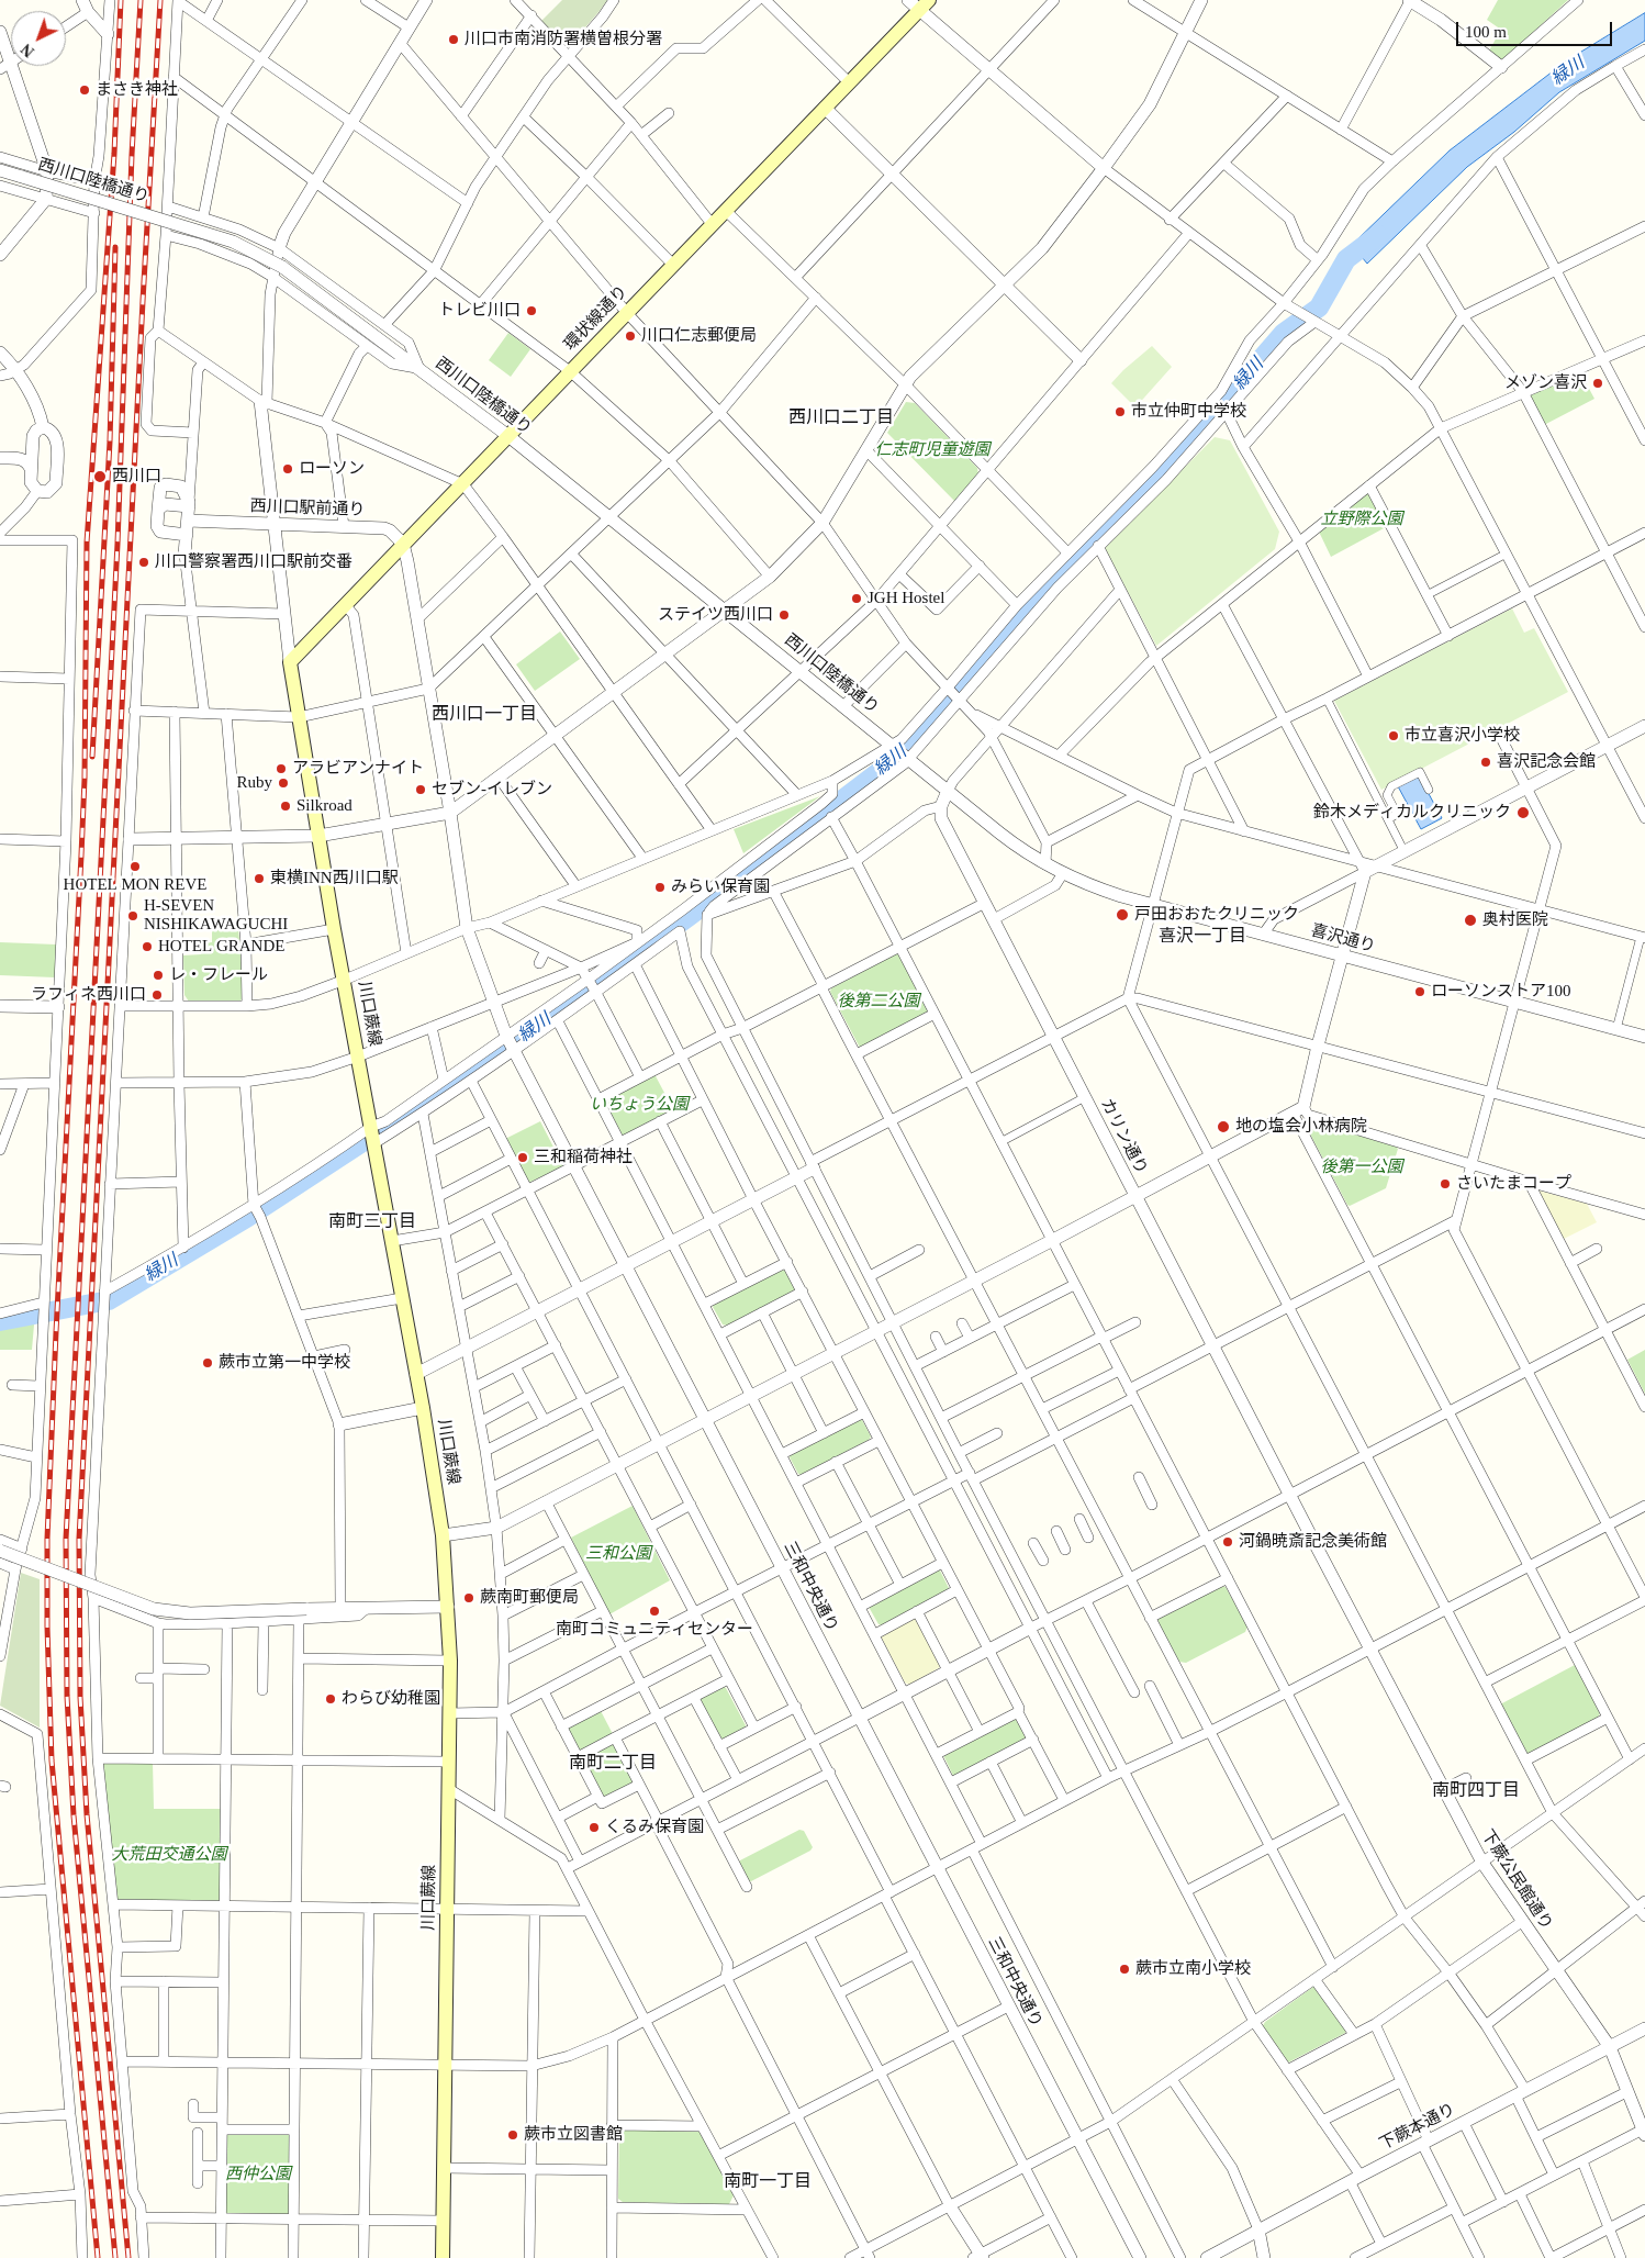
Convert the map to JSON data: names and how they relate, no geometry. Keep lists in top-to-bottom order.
{
  "streets": {
    "main road": ["環状線通り", "川口蕨線"],
    "street": [
      "西川口陸橋通り",
      "西川口駅前通り",
      "喜沢通り",
      "カリン通り",
      "三和中央通り",
      "下蕨公民館通り",
      "下蕨本通り"
    ]
  },
  "crossings": [
    ["西川口陸橋通り", "環状線通り"],
    ["西川口陸橋通り", "喜沢通り"],
    ["環状線通り", "西川口駅前通り"],
    ["環状線通り", "川口蕨線"],
    ["カリン通り", "下蕨公民館通り"],
    ["下蕨公民館通り", "下蕨本通り"]
  ],
  "districts": [
    "西川口二丁目",
    "西川口一丁目",
    "喜沢一丁目",
    "南町三丁目",
    "南町二丁目",
    "南町四丁目",
    "南町一丁目"
  ],
  "water": ["緑川"],
  "parks": [
    "仁志町児童遊園",
    "立野際公園",
    "後第二公園",
    "いちょう公園",
    "後第一公園",
    "三和公園",
    "大荒田交通公園",
    "西仲公園"
  ],
  "places": [
    "川口市南消防署横曽根分署",
    "まさき神社",
    "トレビ川口",
    "川口仁志郵便局",
    "メゾン喜沢",
    "市立仲町中学校",
    "ローソン",
    "西川口",
    "川口警察署西川口駅前交番",
    "JGH Hostel",
    "ステイツ西川口",
    "市立喜沢小学校",
    "喜沢記念会館",
    "アラビアンナイト",
    "Ruby",
    "セブン-イレブン",
    "Silkroad",
    "鈴木メディカルクリニック",
    "HOTEL MON REVE",
    "東横INN西川口駅",
    "みらい保育園",
    "戸田おおたクリニック",
    "H-SEVEN NISHIKAWAGUCHI",
    "奥村医院",
    "HOTEL GRANDE",
    "レ・フレール",
    "ローソンストア100",
    "ラフィネ西川口",
    "地の塩会小林病院",
    "三和稲荷神社",
    "さいたまコープ",
    "蕨市立第一中学校",
    "河鍋暁斎記念美術館",
    "蕨南町郵便局",
    "南町コミュニティセンター",
    "わらび幼稚園",
    "くるみ保育園",
    "蕨市立南小学校",
    "蕨市立図書館"
  ],
  "scale_bar": "100 m",
  "north": "bottom left"
}
